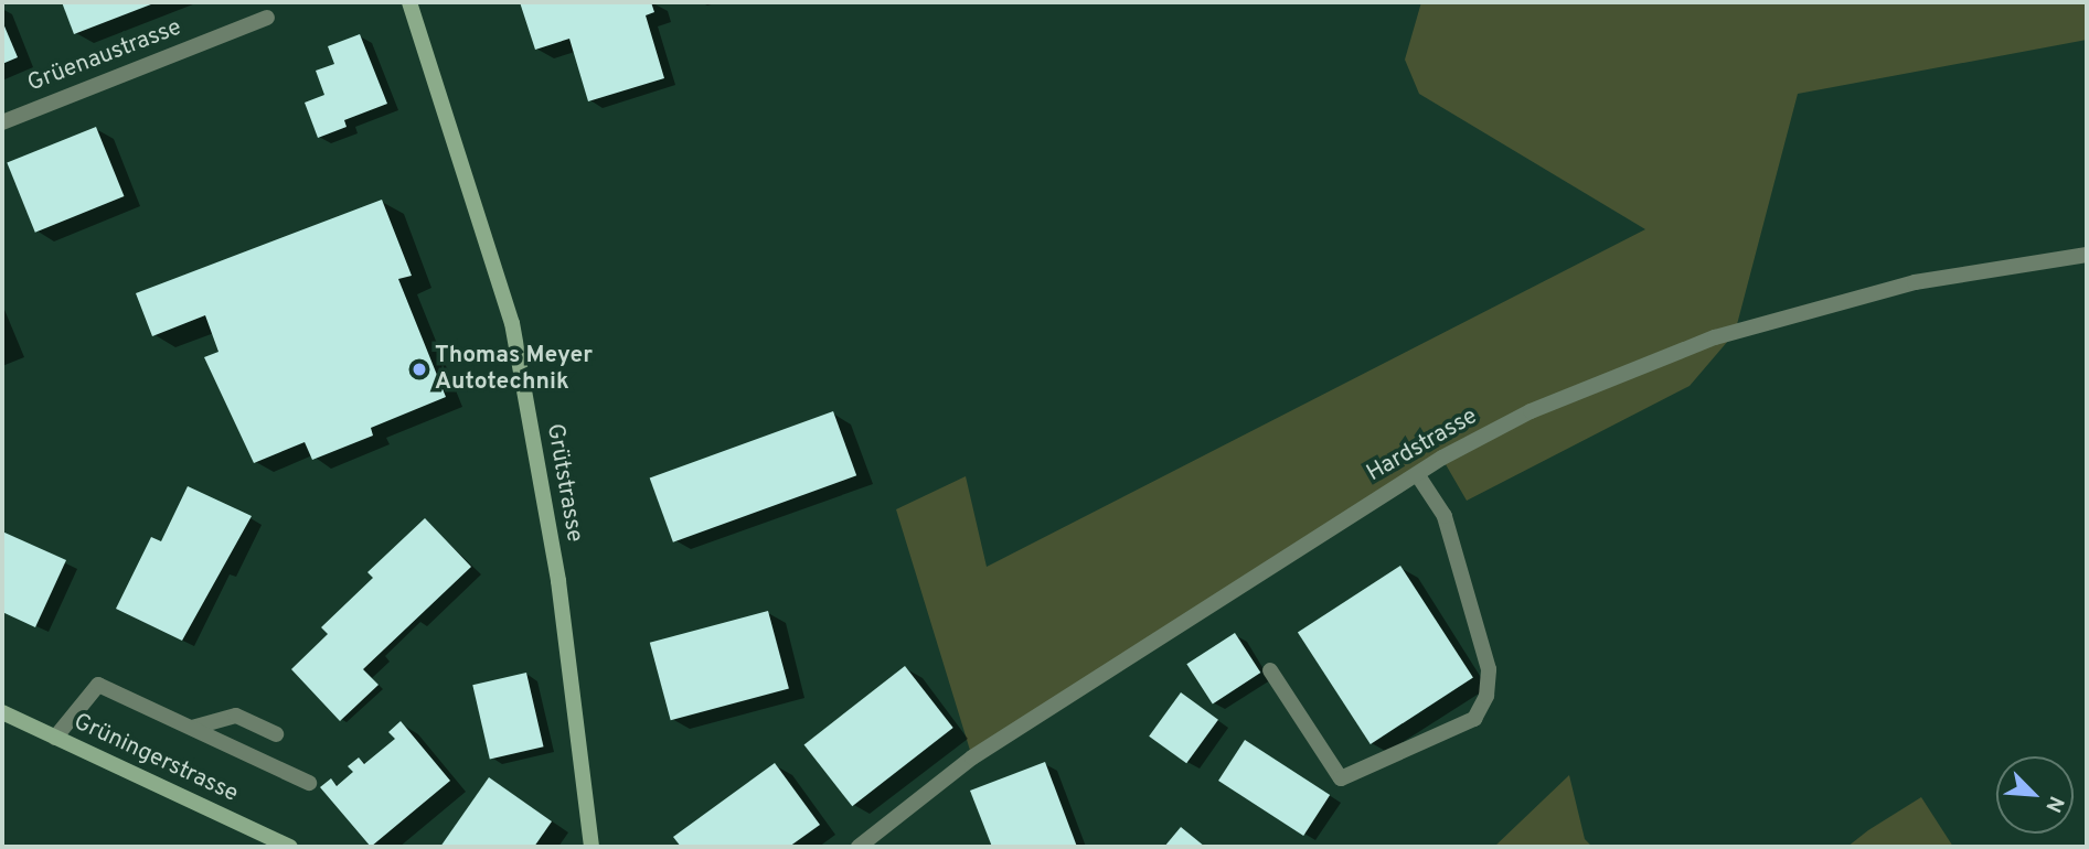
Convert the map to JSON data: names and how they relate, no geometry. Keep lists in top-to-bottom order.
{
  "streets": {
    "main road": ["Grütstrasse", "Grüningerstrasse"],
    "street": ["Grüenaustrasse", "Hardstrasse"]
  },
  "places": ["Thomas Meyer Autotechnik"],
  "north": "bottom right"
}
